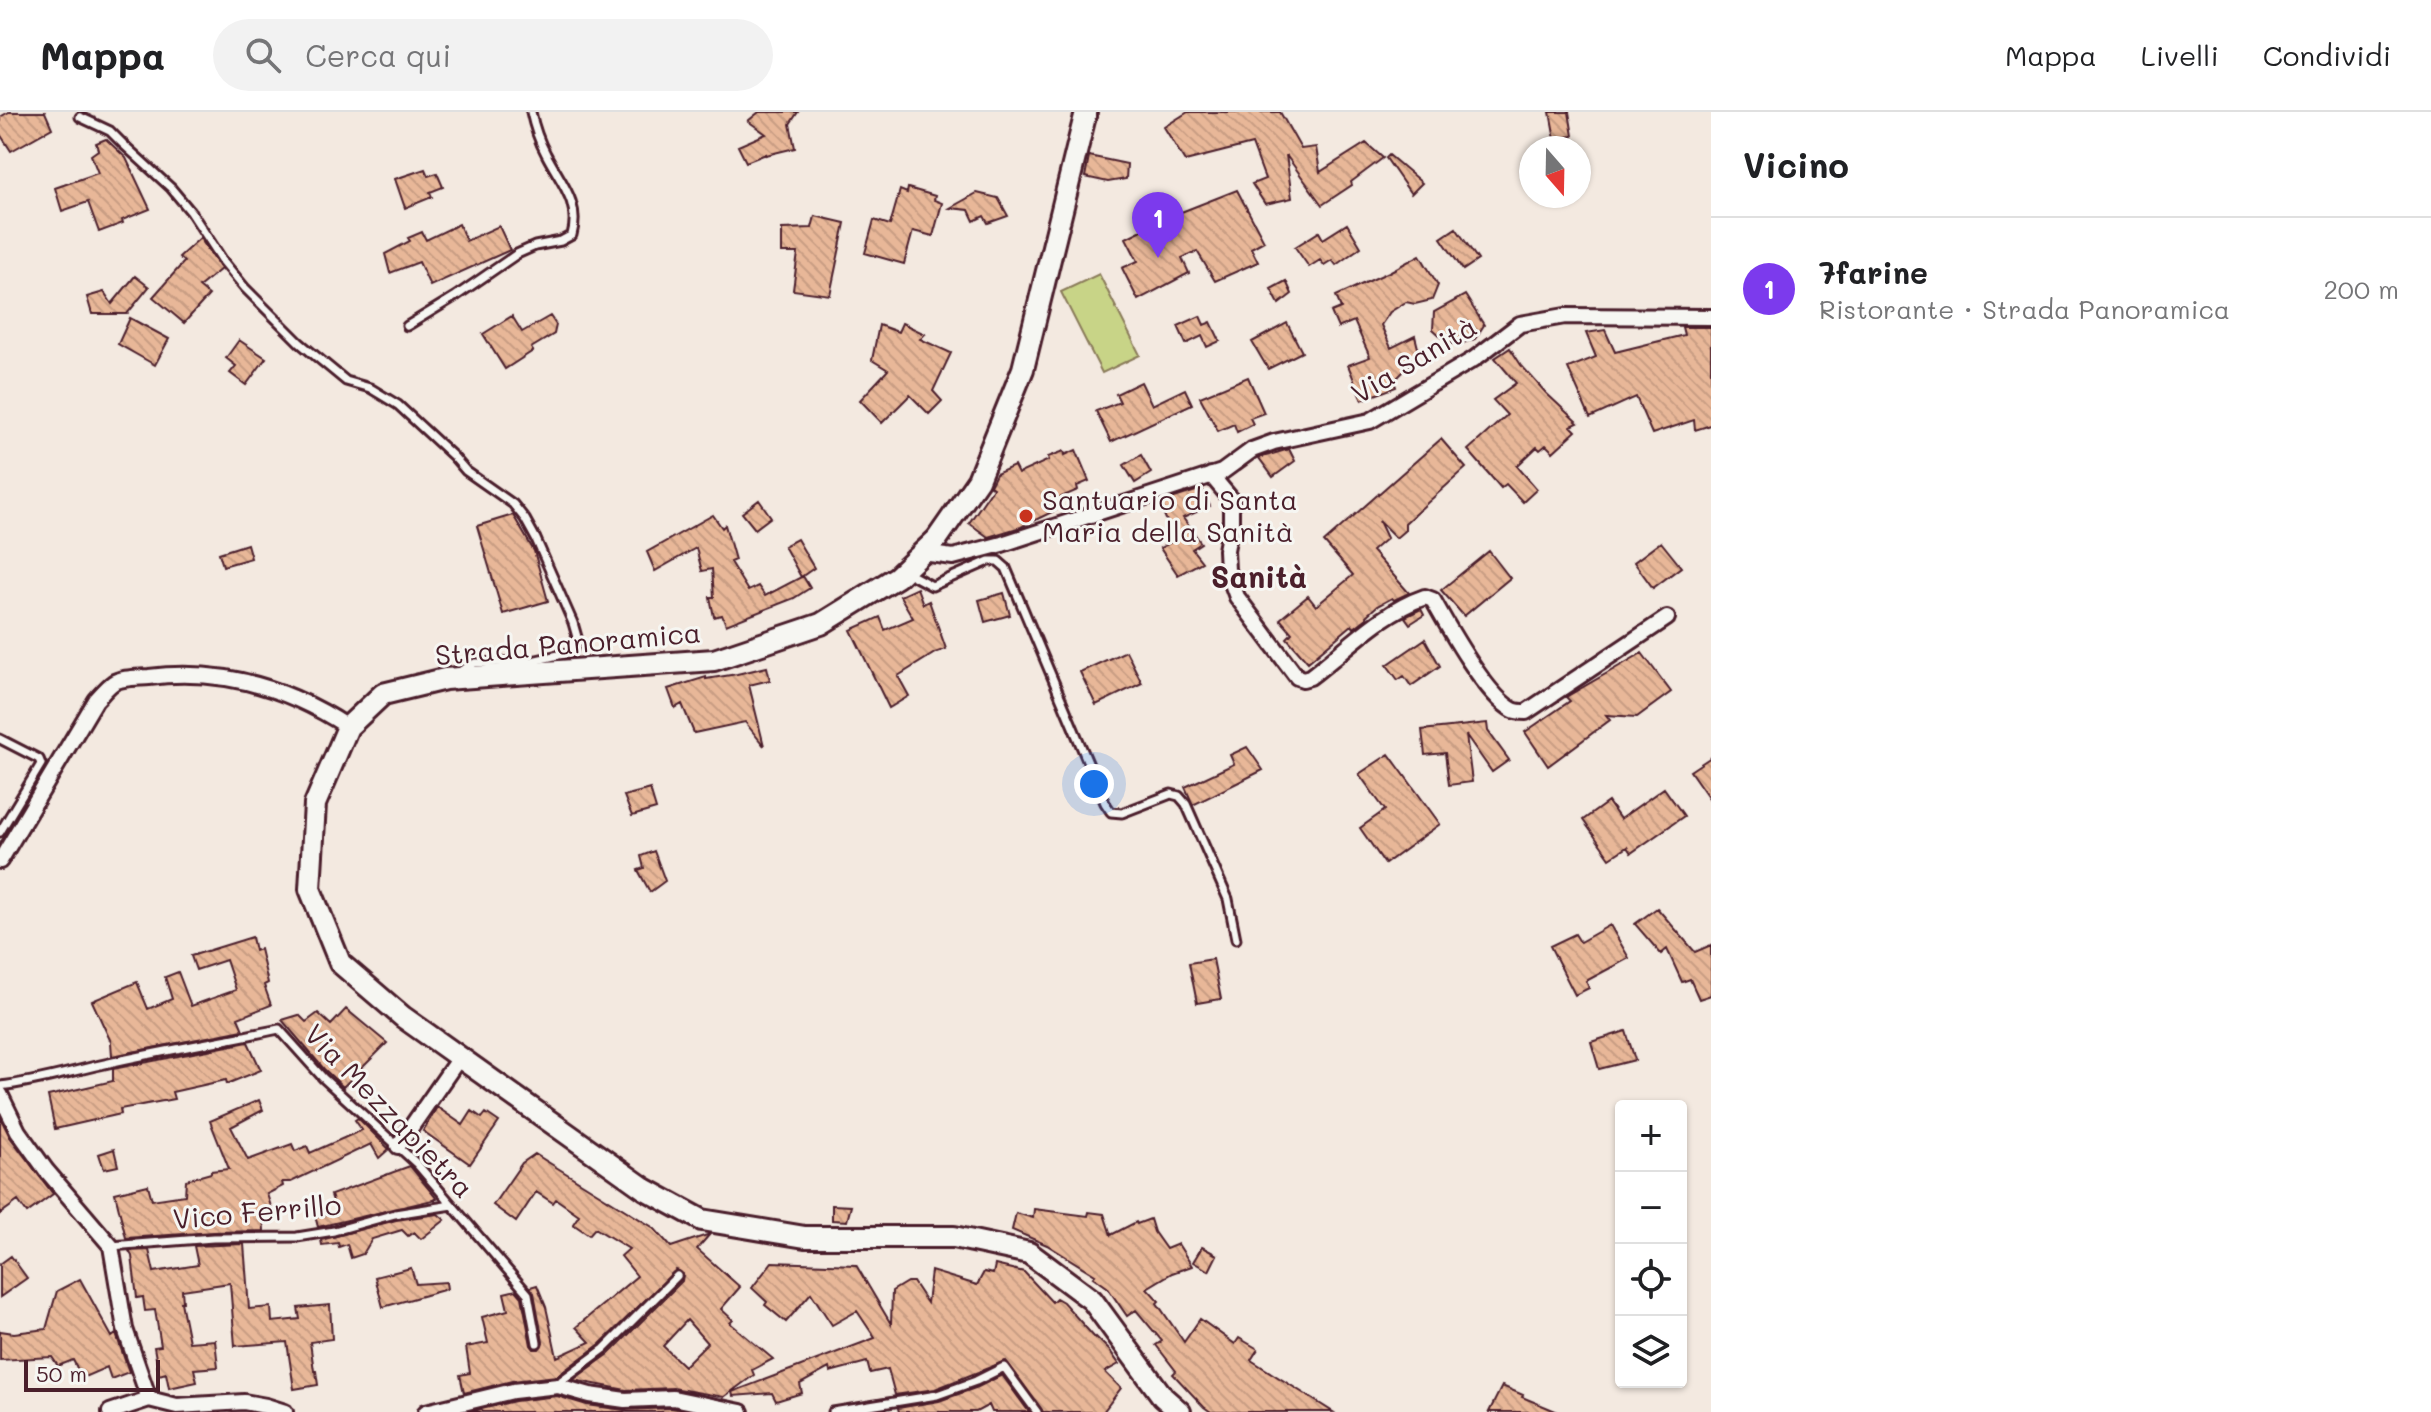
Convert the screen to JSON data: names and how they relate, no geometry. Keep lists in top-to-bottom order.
{
  "streets": {
    "main road": ["Strada Panoramica"],
    "street": ["Via Sanità"],
    "lane": ["Via Mezzapietra", "Vico Ferrillo"]
  },
  "crossings": [
    ["Via Sanità", "Strada Panoramica"],
    ["Via Mezzapietra", "Vico Ferrillo"]
  ],
  "districts": ["Sanità"],
  "places": ["Santuario di Santa Maria della Sanità"],
  "scale_bar": "50 m",
  "north": "bottom",
  "page": {
    "header": "Mappa",
    "search": "Cerca qui",
    "nav": ["Mappa", "Livelli", "Condividi"],
    "heading": "Vicino",
    "pins": "1",
    "list": [
      {
        "mark": "1",
        "name": "7farine",
        "note": "Ristorante · Strada Panoramica",
        "value": "200 m"
      }
    ],
    "map_buttons": ["+", "−"],
    "scale": "50 m"
  }
}
